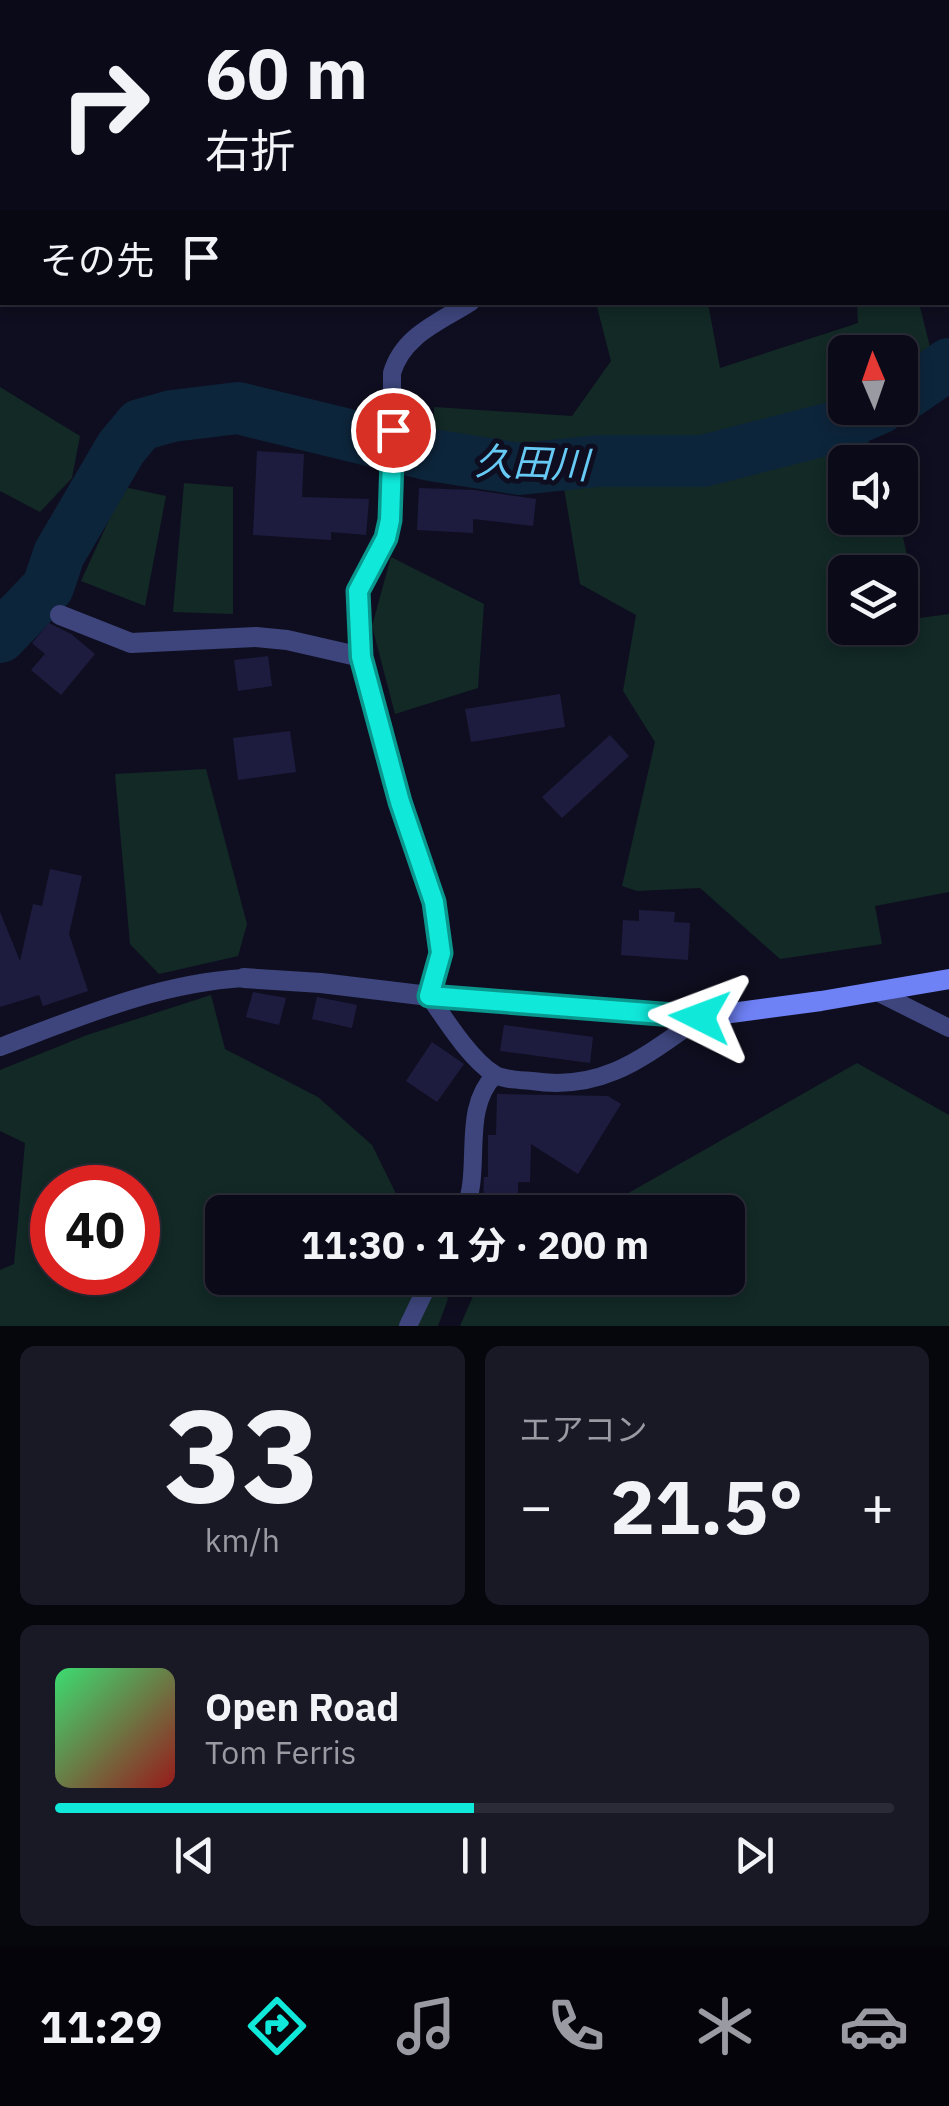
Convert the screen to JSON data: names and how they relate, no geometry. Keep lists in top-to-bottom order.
{
  "water": ["久田川"],
  "north": "top",
  "page": {
    "turn": ["60 m", "右折"],
    "then": "その先",
    "limit": "40",
    "trip": "11:30 · 1 分 · 200 m",
    "tile": [
      ["33", "km/h"],
      "エアコン"
    ],
    "heat": ["−", "21.5°", "+"],
    "song": ["Open Road", "Tom Ferris"],
    "tabs": "11:29"
  }
}
